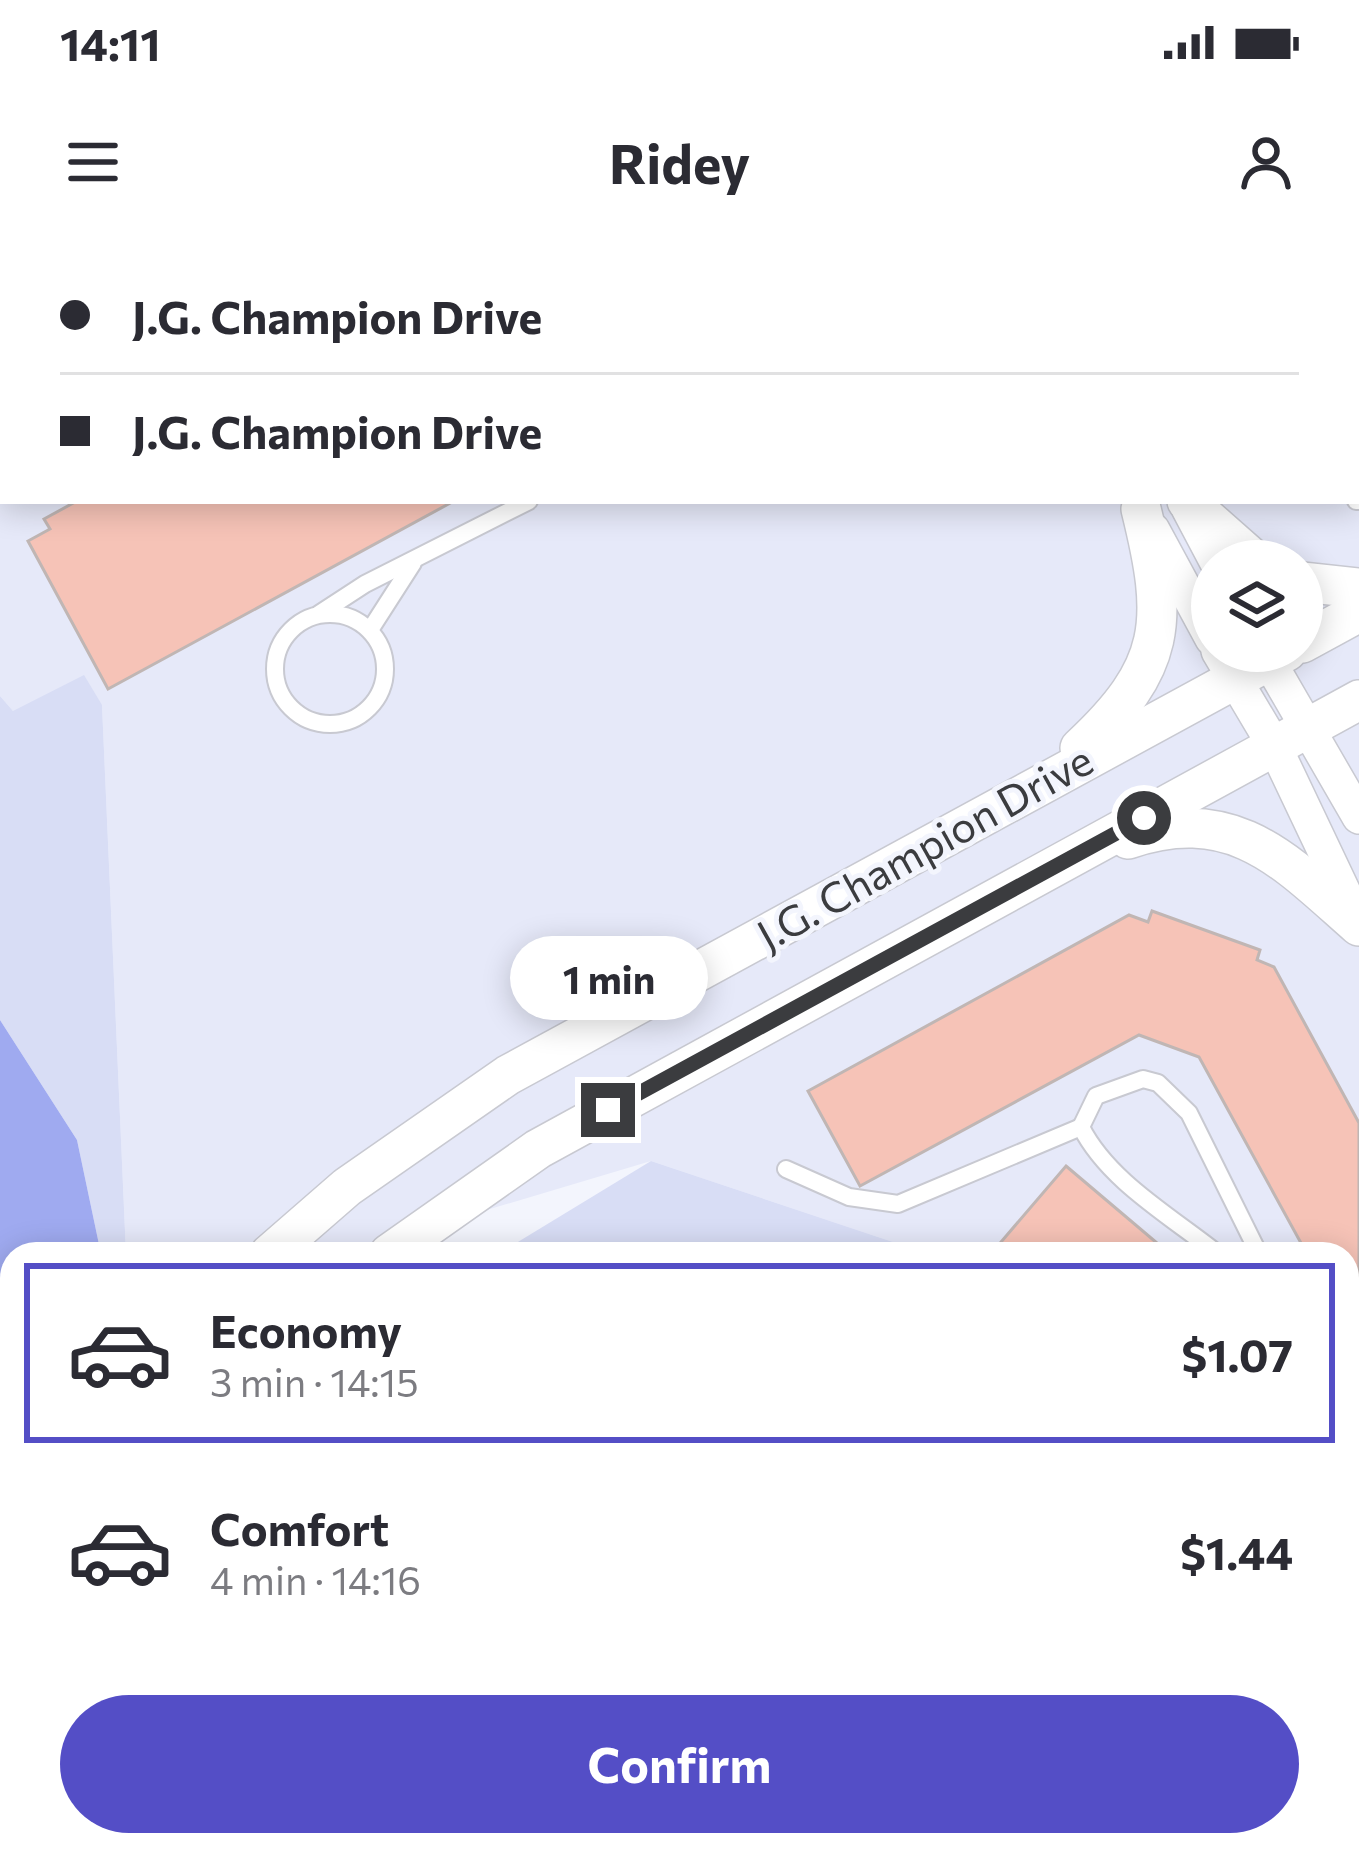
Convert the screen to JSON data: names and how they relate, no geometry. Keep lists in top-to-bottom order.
{
  "streets": {
    "street": ["J.G. Champion Drive"]
  },
  "page": {
    "status": "14:11",
    "header": "Ridey",
    "banner": ["J.G. Champion Drive", "J.G. Champion Drive"],
    "bubble": "1 min",
    "list": [
      {
        "name": "Economy",
        "note": "3 min · 14:15",
        "value": "$1.07"
      },
      {
        "name": "Comfort",
        "note": "4 min · 14:16",
        "value": "$1.44"
      }
    ],
    "buttons": "Confirm"
  }
}
